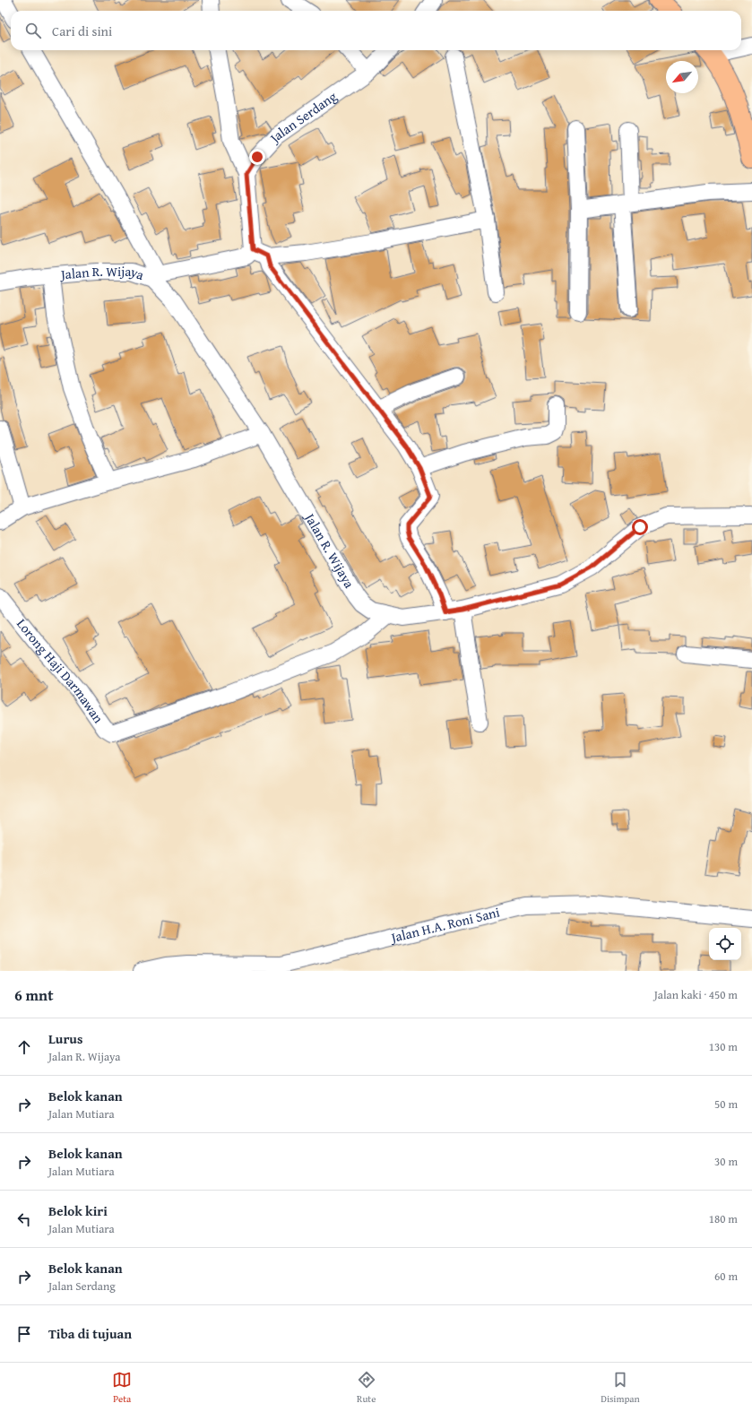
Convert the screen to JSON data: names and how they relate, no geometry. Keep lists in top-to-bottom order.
{
  "streets": {
    "street": [
      "Jalan Serdang",
      "Jalan R. Wijaya",
      "Lorong Haji Darmawan",
      "Jalan H.A. Roni Sani"
    ]
  },
  "crossings": [
    ["Jalan R. Wijaya", "Lorong Haji Darmawan"]
  ],
  "north": "bottom left",
  "page": {
    "search": "Cari di sini",
    "heading": ["6 mnt", "Jalan kaki · 450 m"],
    "list": [
      ["Lurus", "Jalan R. Wijaya", "130 m"],
      ["Belok kanan", "Jalan Mutiara", "50 m"],
      ["Belok kanan", "Jalan Mutiara", "30 m"],
      ["Belok kiri", "Jalan Mutiara", "180 m"],
      ["Belok kanan", "Jalan Serdang", "60 m"],
      "Tiba di tujuan"
    ],
    "nav": ["Peta", "Rute", "Disimpan"]
  }
}
